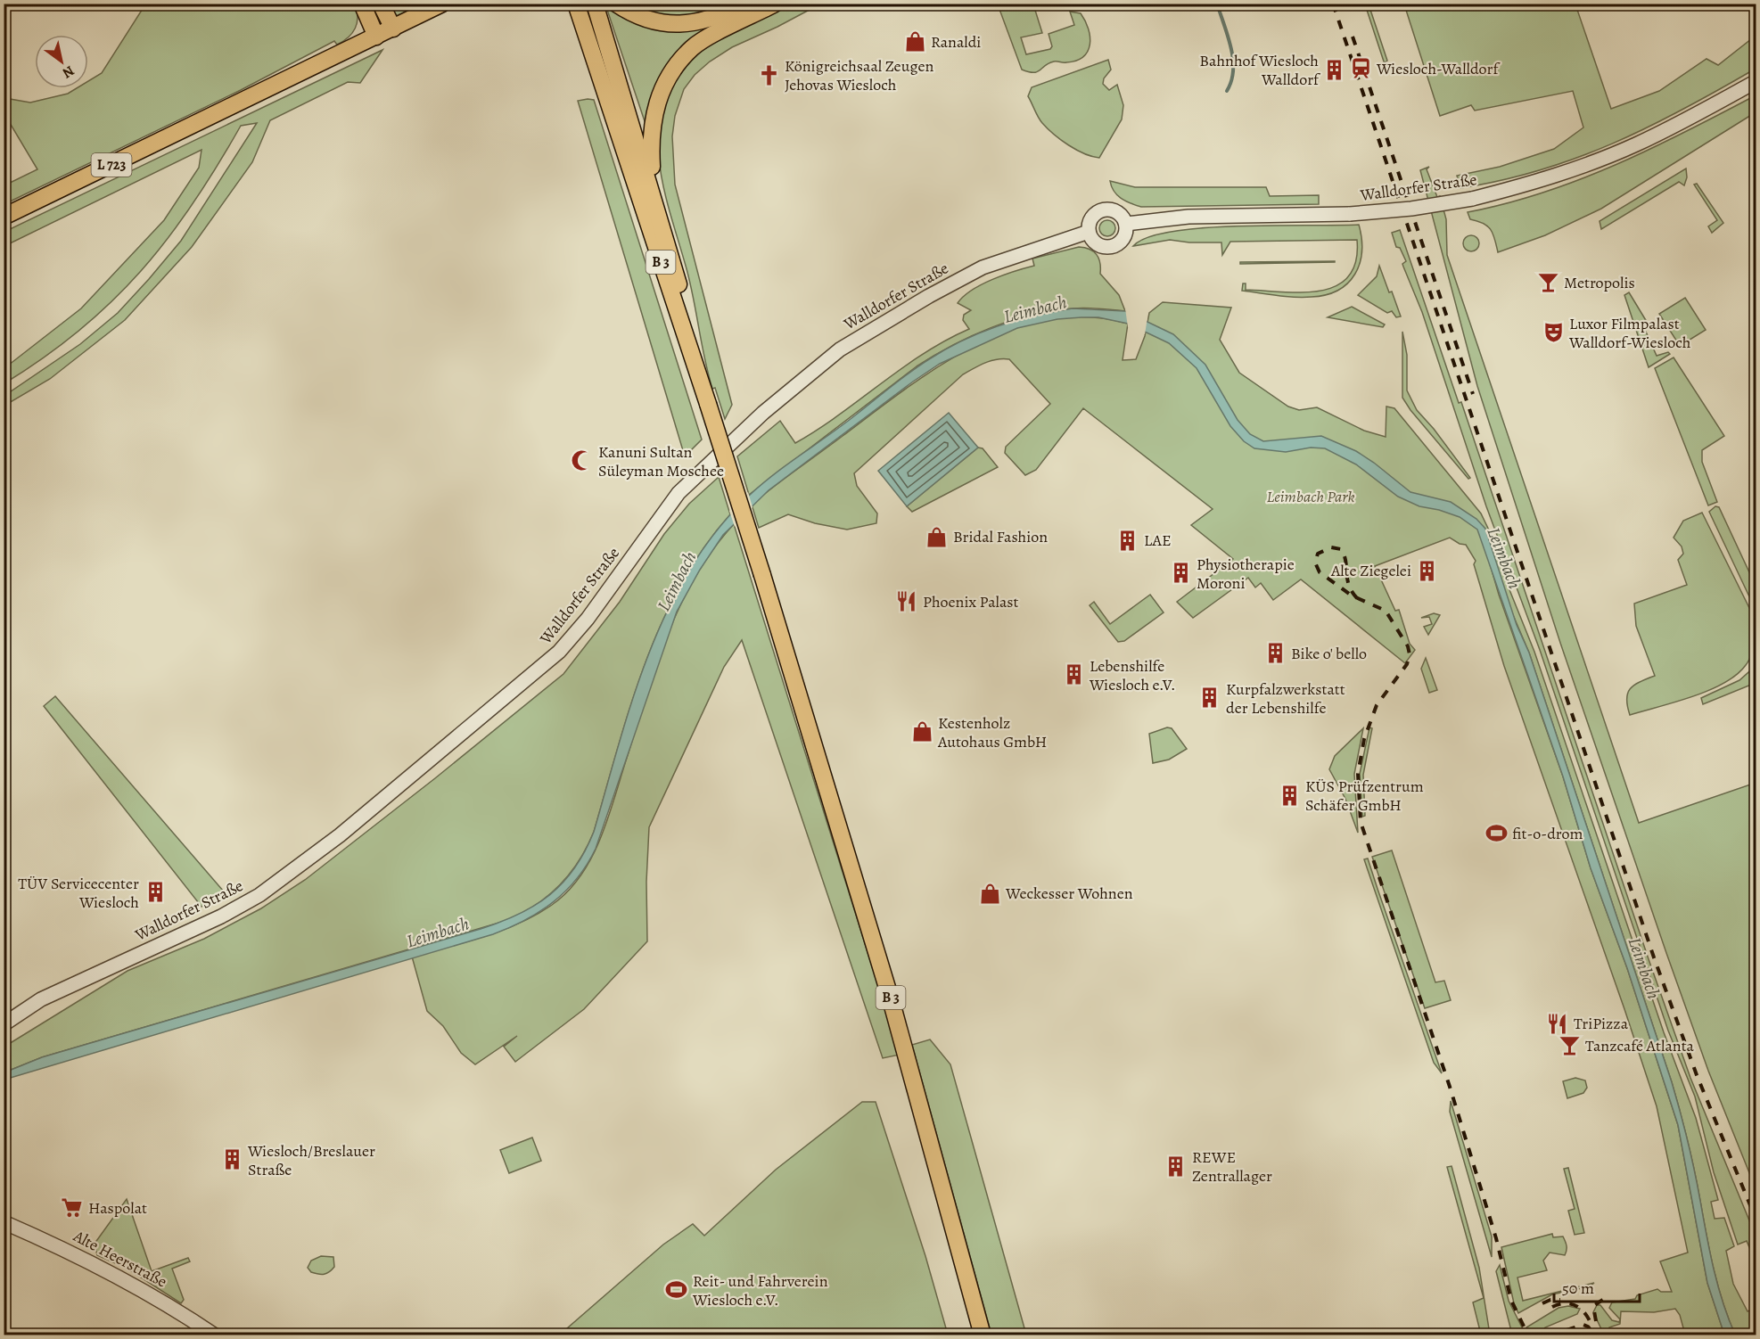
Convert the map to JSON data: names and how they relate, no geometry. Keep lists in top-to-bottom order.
{
  "streets": {
    "main road": ["L 723", "B 3"],
    "street": ["Walldorfer Straße", "Alte Heerstraße"]
  },
  "water": ["Leimbach"],
  "parks": ["Leimbach Park"],
  "places": {
    "shop": [
      "Ranaldi",
      "Bridal Fashion",
      "Kestenholz Autohaus GmbH",
      "Weckesser Wohnen"
    ],
    "station": ["Wiesloch-Walldorf"],
    "building": [
      "Bahnhof Wiesloch Walldorf",
      "LAE",
      "Alte Ziegelei",
      "Physiotherapie Moroni",
      "Bike o' bello",
      "Lebenshilfe Wiesloch e.V.",
      "Kurpfalzwerkstatt der Lebenshilfe",
      "KÜS Prüfzentrum Schäfer GmbH",
      "TÜV Servicecenter Wiesloch",
      "Wiesloch/Breslauer Straße",
      "REWE Zentrallager"
    ],
    "church": ["Königreichsaal Zeugen Jehovas Wiesloch"],
    "bar": ["Metropolis", "Tanzcafé Atlanta"],
    "theatre": ["Luxor Filmpalast Walldorf-Wiesloch"],
    "mosque": ["Kanuni Sultan Süleyman Moschee"],
    "restaurant": ["Phoenix Palast", "TriPizza"],
    "sports": ["fit-o-drom", "Reit- und Fahrverein Wiesloch e.V."],
    "supermarket": ["Haspolat"]
  },
  "scale_bar": "50 m",
  "north": "bottom right"
}
